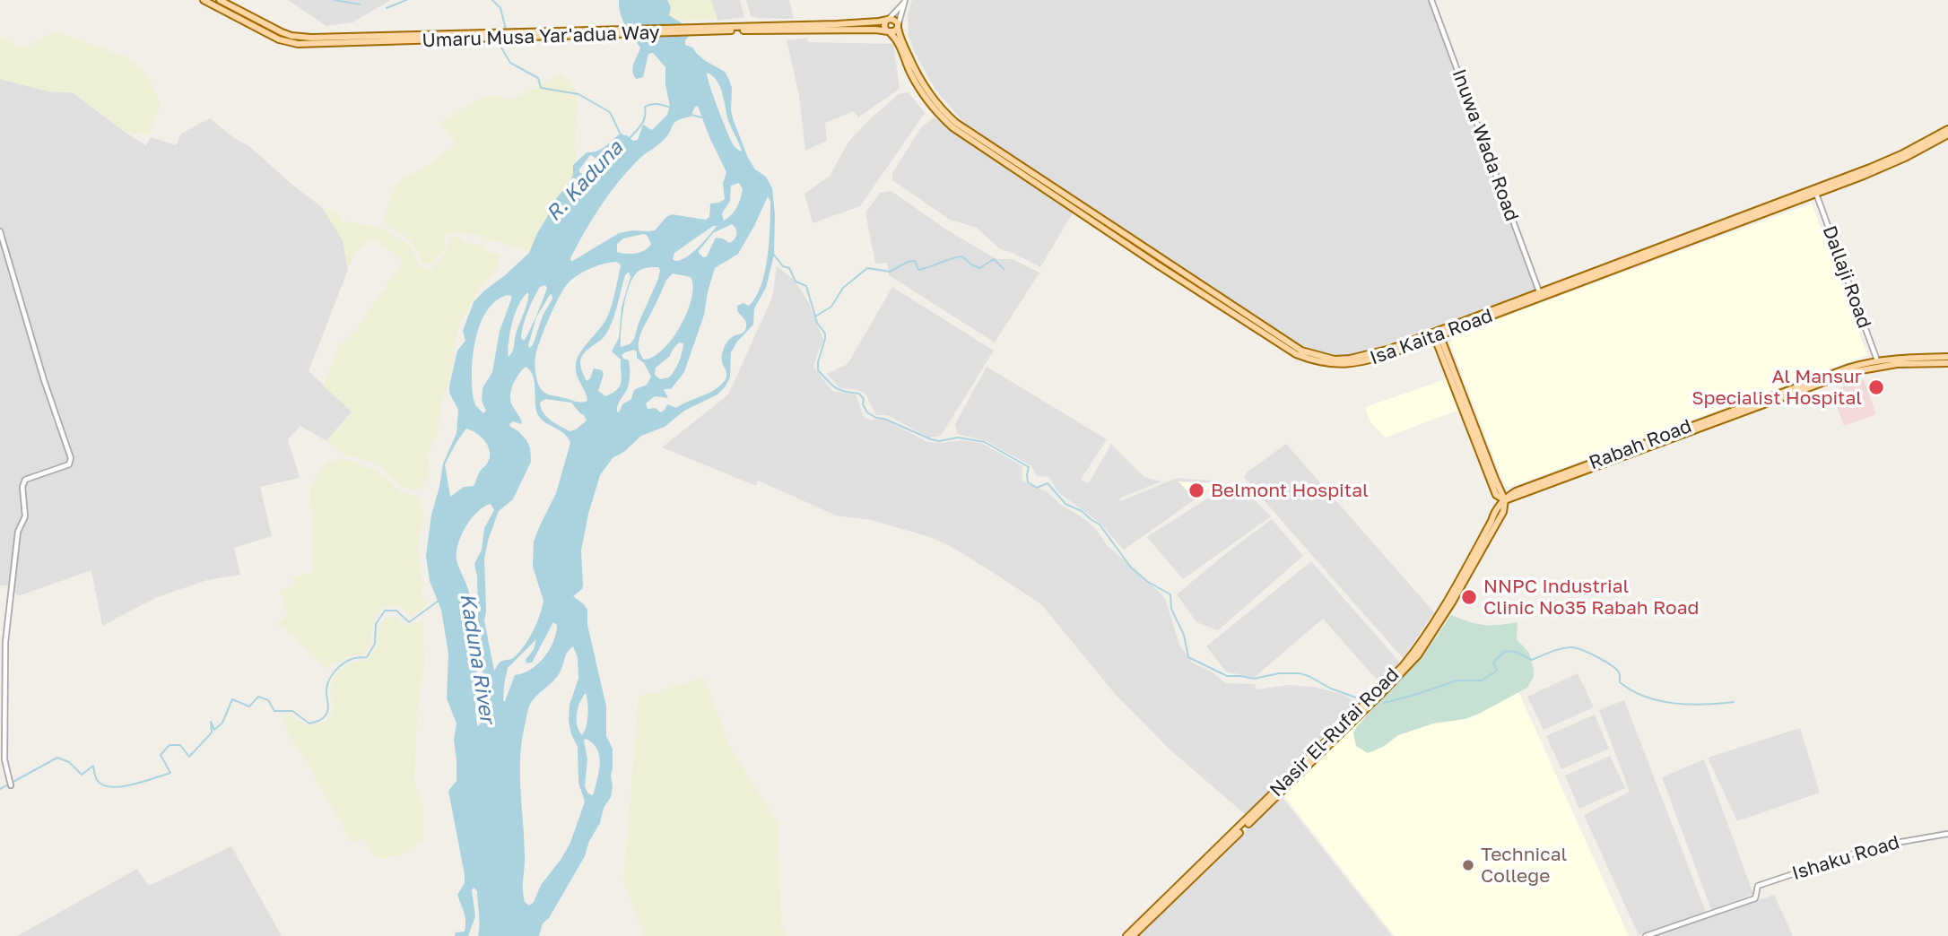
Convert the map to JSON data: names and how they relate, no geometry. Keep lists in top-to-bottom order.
{
  "streets": {
    "main road": [
      "Umaru Musa Yar'adua Way",
      "Isa Kaita Road",
      "Rabah Road",
      "Nasir El-Rufai Road"
    ],
    "street": ["Inuwa Wada Road", "Dallaji Road", "Ishaku Road"]
  },
  "crossings": [
    ["Umaru Musa Yar'adua Way", "Isa Kaita Road"],
    ["Inuwa Wada Road", "Isa Kaita Road"],
    ["Dallaji Road", "Isa Kaita Road"],
    ["Dallaji Road", "Rabah Road"],
    ["Rabah Road", "Nasir El-Rufai Road"]
  ],
  "water": ["R. Kaduna", "Kaduna River"],
  "places": [
    "Al Mansur Specialist Hospital",
    "Belmont Hospital",
    "NNPC Industrial Clinic No35 Rabah Road",
    "Technical College"
  ]
}
